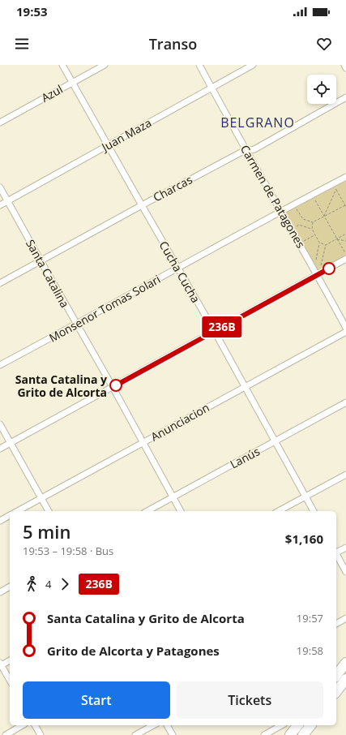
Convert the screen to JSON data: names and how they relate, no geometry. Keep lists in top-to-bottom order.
{
  "streets": {
    "street": [
      "Azul",
      "Juan Maza",
      "Charcas",
      "Carmen de Patagones",
      "Cucha Cucha",
      "Santa Catalina",
      "Monsenor Tomas Solari",
      "Anunciacion",
      "Lanús"
    ]
  },
  "crossings": [
    ["Azul", "Cucha Cucha"],
    ["Juan Maza", "Carmen de Patagones"],
    ["Juan Maza", "Cucha Cucha"],
    ["Juan Maza", "Santa Catalina"],
    ["Charcas", "Carmen de Patagones"],
    ["Charcas", "Cucha Cucha"],
    ["Charcas", "Santa Catalina"],
    ["Carmen de Patagones", "Monsenor Tomas Solari"],
    ["Cucha Cucha", "Monsenor Tomas Solari"],
    ["Cucha Cucha", "Anunciacion"],
    ["Cucha Cucha", "Lanús"],
    ["Santa Catalina", "Monsenor Tomas Solari"],
    ["Santa Catalina", "Anunciacion"],
    ["Santa Catalina", "Lanús"]
  ],
  "districts": ["BELGRANO"],
  "places": ["Santa Catalina y Grito de Alcorta"],
  "lines": ["bus line 236B"],
  "page": {
    "status": "19:53",
    "header": "Transo",
    "on_map": "236B",
    "heading": ["5 min", "19:53 – 19:58 · Bus", "$1,160"],
    "legs": ["4", "236B"],
    "list": [
      {
        "name": "Santa Catalina y Grito de Alcorta",
        "value": "19:57"
      },
      {
        "name": "Grito de Alcorta y Patagones",
        "value": "19:58"
      }
    ],
    "buttons": ["Start", "Tickets"]
  }
}
